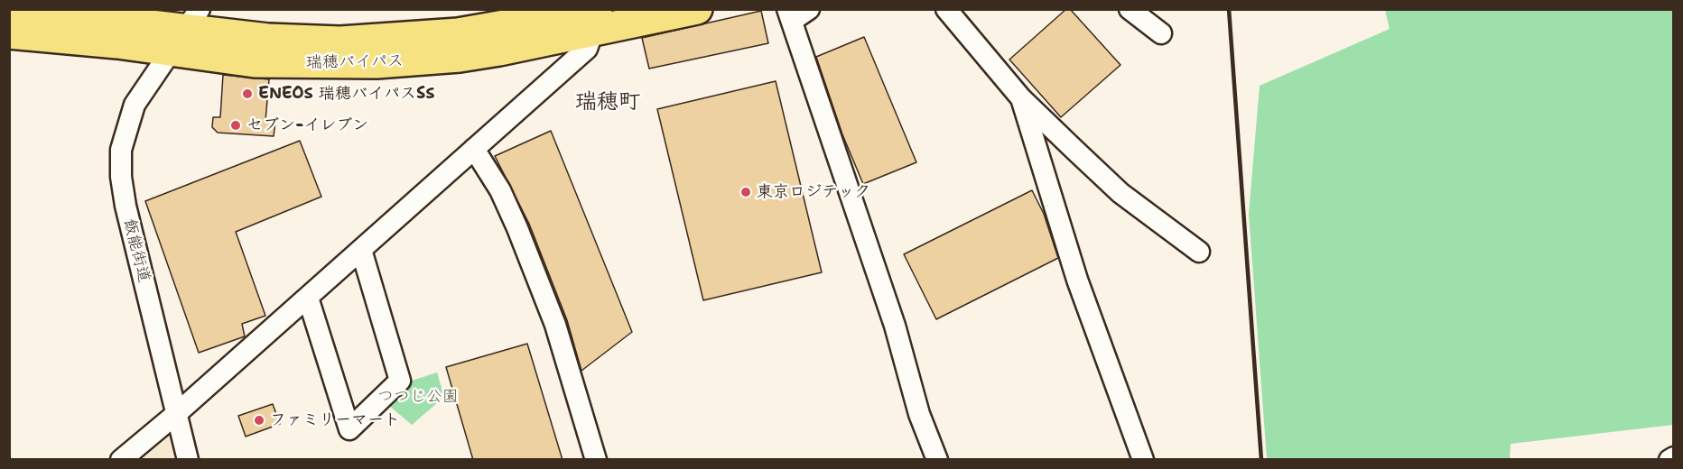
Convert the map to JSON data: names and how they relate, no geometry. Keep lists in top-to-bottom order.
{
  "streets": {
    "highway": ["瑞穂バイパス"],
    "street": ["飯能街道"]
  },
  "crossings": [
    ["瑞穂バイパス", "飯能街道"]
  ],
  "districts": ["瑞穂町"],
  "parks": ["つつじ公園"],
  "places": [
    "ENEOS 瑞穂バイパスSS",
    "セブン-イレブン",
    "東京ロジテック",
    "ファミリーマート"
  ]
}
